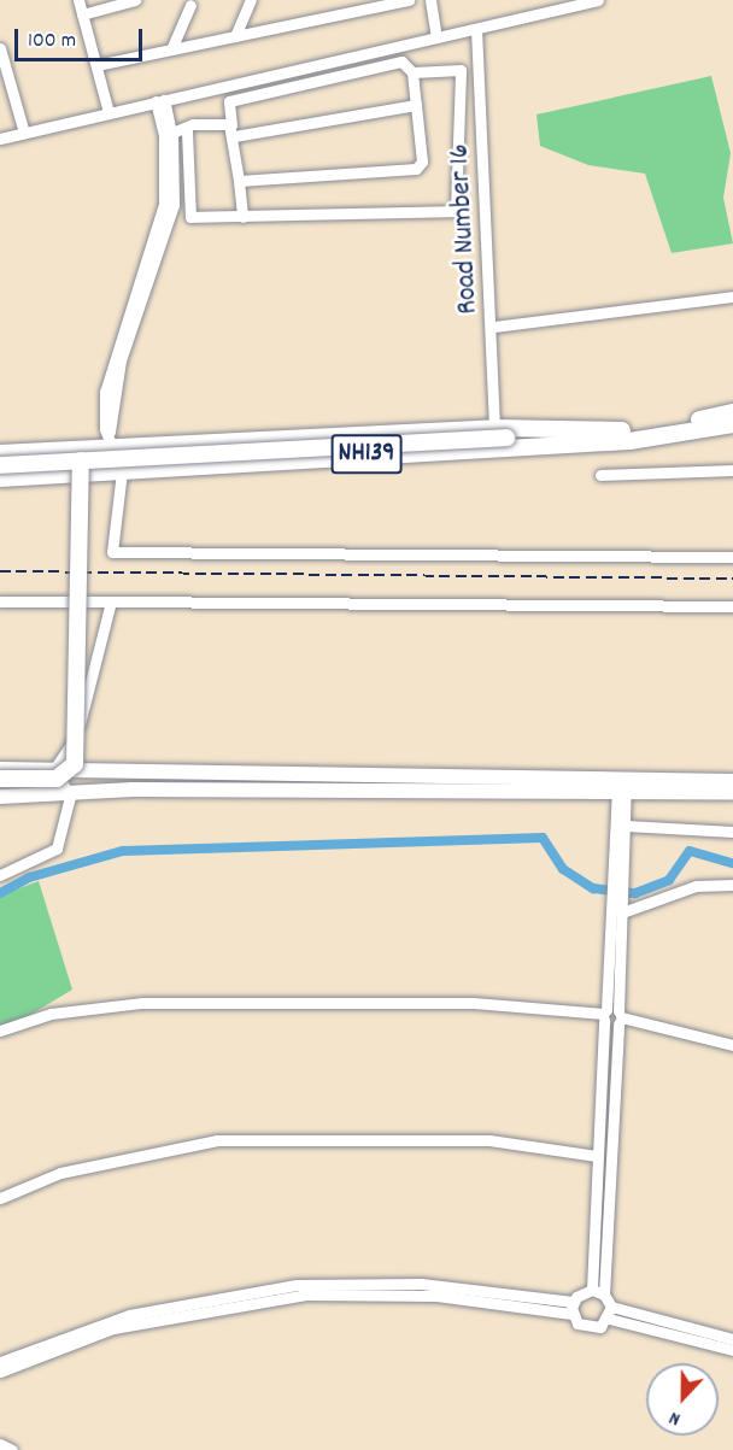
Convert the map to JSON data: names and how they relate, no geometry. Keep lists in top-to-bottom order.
{
  "streets": {
    "highway": ["NH139"],
    "street": ["Road Number 16"]
  },
  "crossings": [
    ["Road Number 16", "NH139"]
  ],
  "scale_bar": "100 m",
  "north": "bottom"
}
